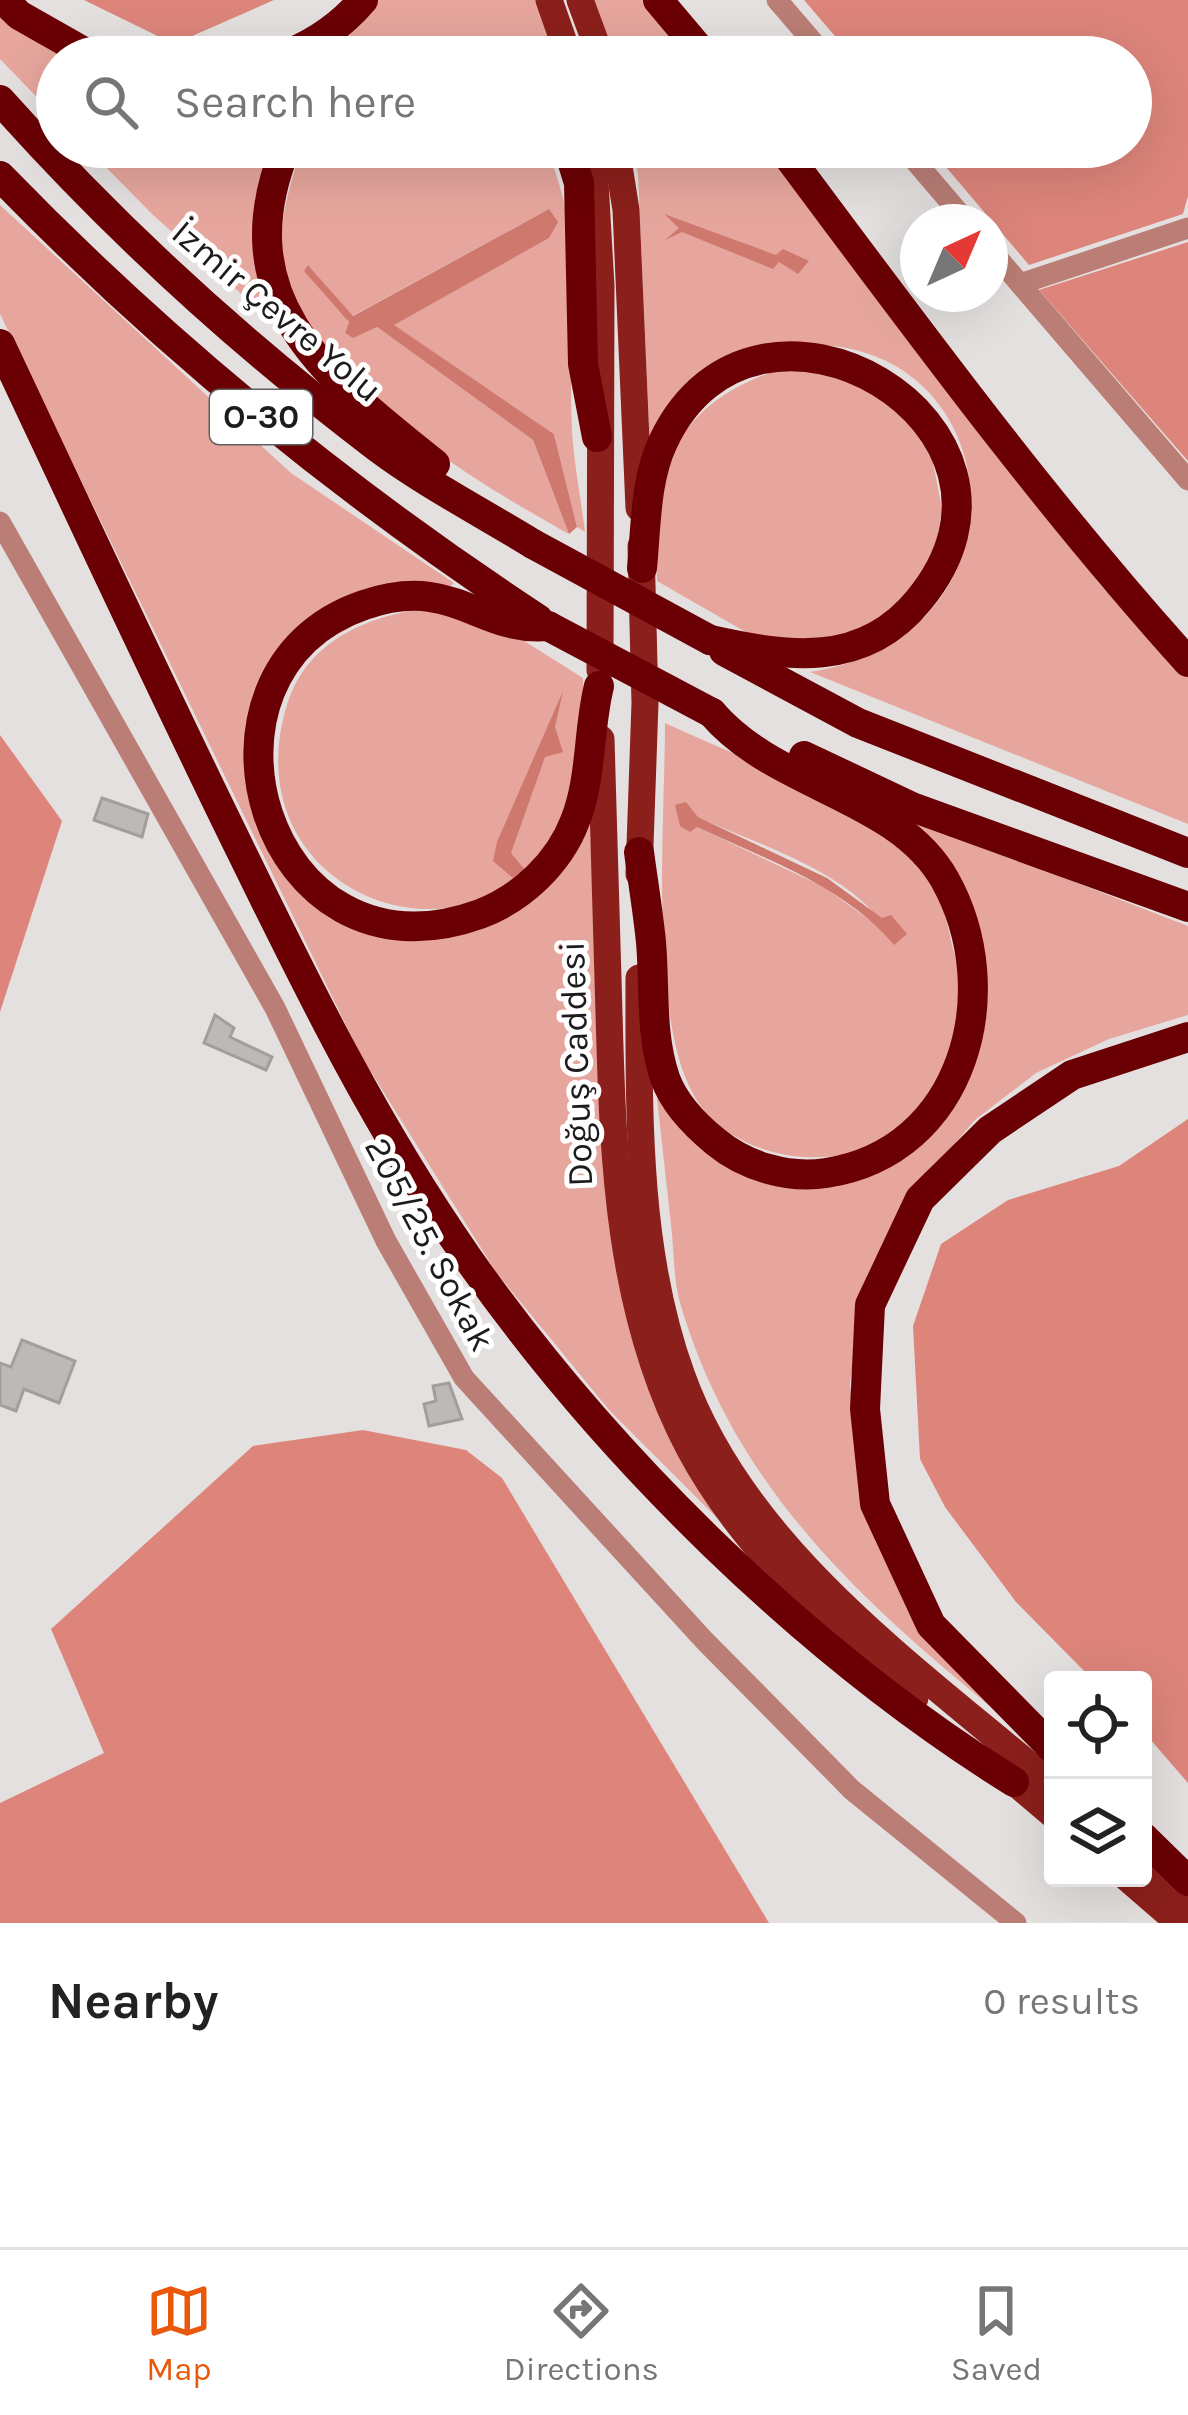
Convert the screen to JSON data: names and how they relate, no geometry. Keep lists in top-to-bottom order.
{
  "streets": {
    "highway": ["İzmir Çevre Yolu", "O-30"],
    "main road": ["Doğuş Caddesi"],
    "street": ["205/25. Sokak"]
  },
  "crossings": [
    ["İzmir Çevre Yolu", "O-30"]
  ],
  "north": "top right",
  "page": {
    "search": "Search here",
    "heading": ["Nearby", "0 results"],
    "nav": ["Map", "Directions", "Saved"]
  }
}
